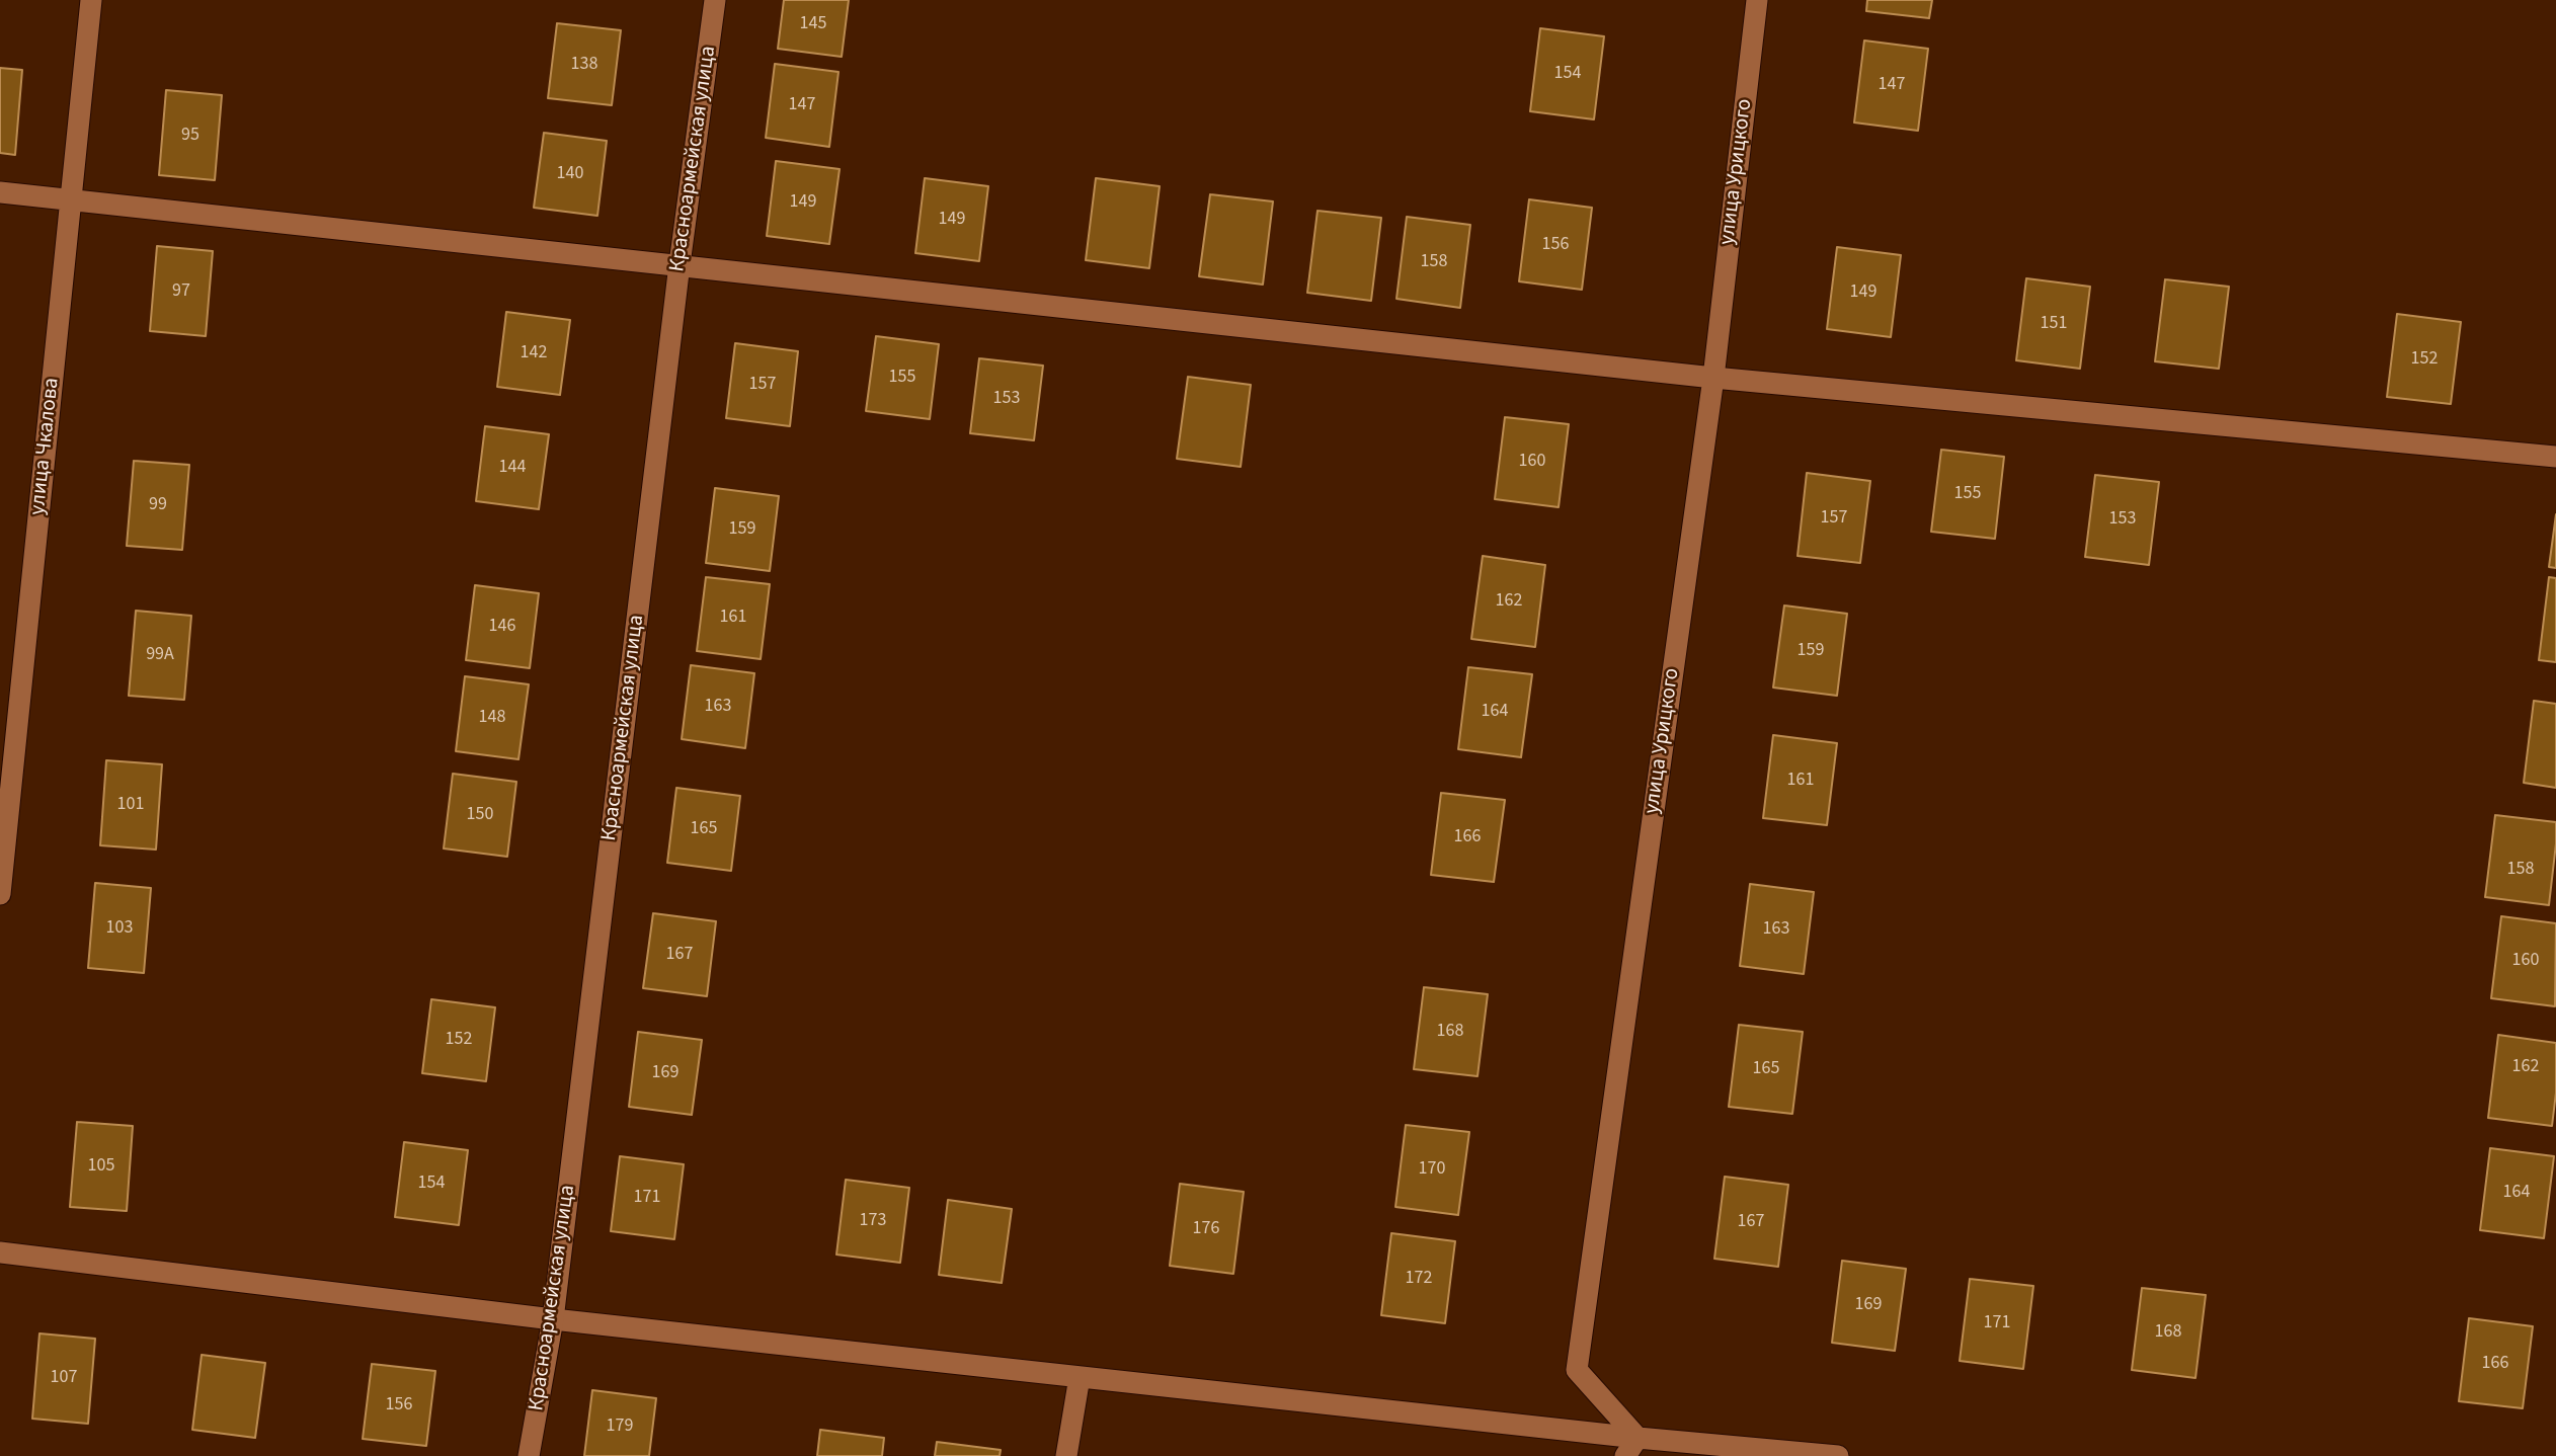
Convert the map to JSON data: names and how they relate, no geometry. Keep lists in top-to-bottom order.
{
  "streets": {
    "street": ["Красноармейская улица", "улица Урицкого", "улица Чкалова"]
  },
  "house_numbers": [
    "145",
    "138",
    "154",
    "147",
    "147",
    "95",
    "140",
    "149",
    "149",
    "156",
    "158",
    "97",
    "149",
    "151",
    "142",
    "152",
    "155",
    "157",
    "153",
    "160",
    "144",
    "155",
    "99",
    "157",
    "153",
    "159",
    "162",
    "161",
    "146",
    "159",
    "99А",
    "163",
    "164",
    "148",
    "161",
    "101",
    "150",
    "165",
    "166",
    "158",
    "103",
    "163",
    "167",
    "160",
    "168",
    "152",
    "162",
    "165",
    "169",
    "105",
    "170",
    "154",
    "164",
    "171",
    "173",
    "167",
    "176",
    "172",
    "169",
    "171",
    "168",
    "166",
    "107",
    "156",
    "179"
  ]
}
